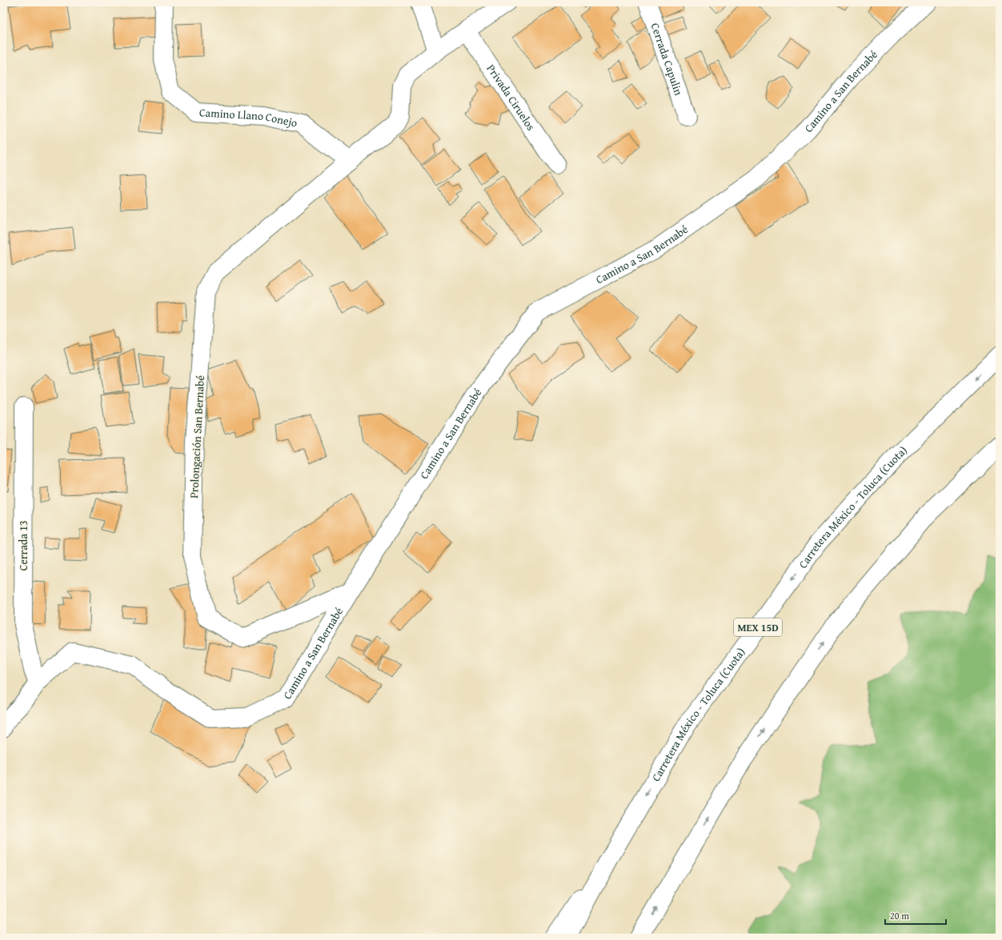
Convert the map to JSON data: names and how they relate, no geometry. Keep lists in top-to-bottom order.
{
  "streets": {
    "main road": [
      "Cerrada Capulin",
      "Camino a San Bernabé",
      "Privada Ciruelos",
      "Camino Llano Conejo",
      "Prolongación San Bernabé",
      "Carretera México - Toluca (Cuota)",
      "Cerrada 13",
      "MEX 15D"
    ]
  },
  "crossings": [
    ["Camino a San Bernabé", "Prolongación San Bernabé"],
    ["Camino a San Bernabé", "Cerrada 13"],
    ["Camino Llano Conejo", "Prolongación San Bernabé"]
  ],
  "scale_bar": "20 m"
}
